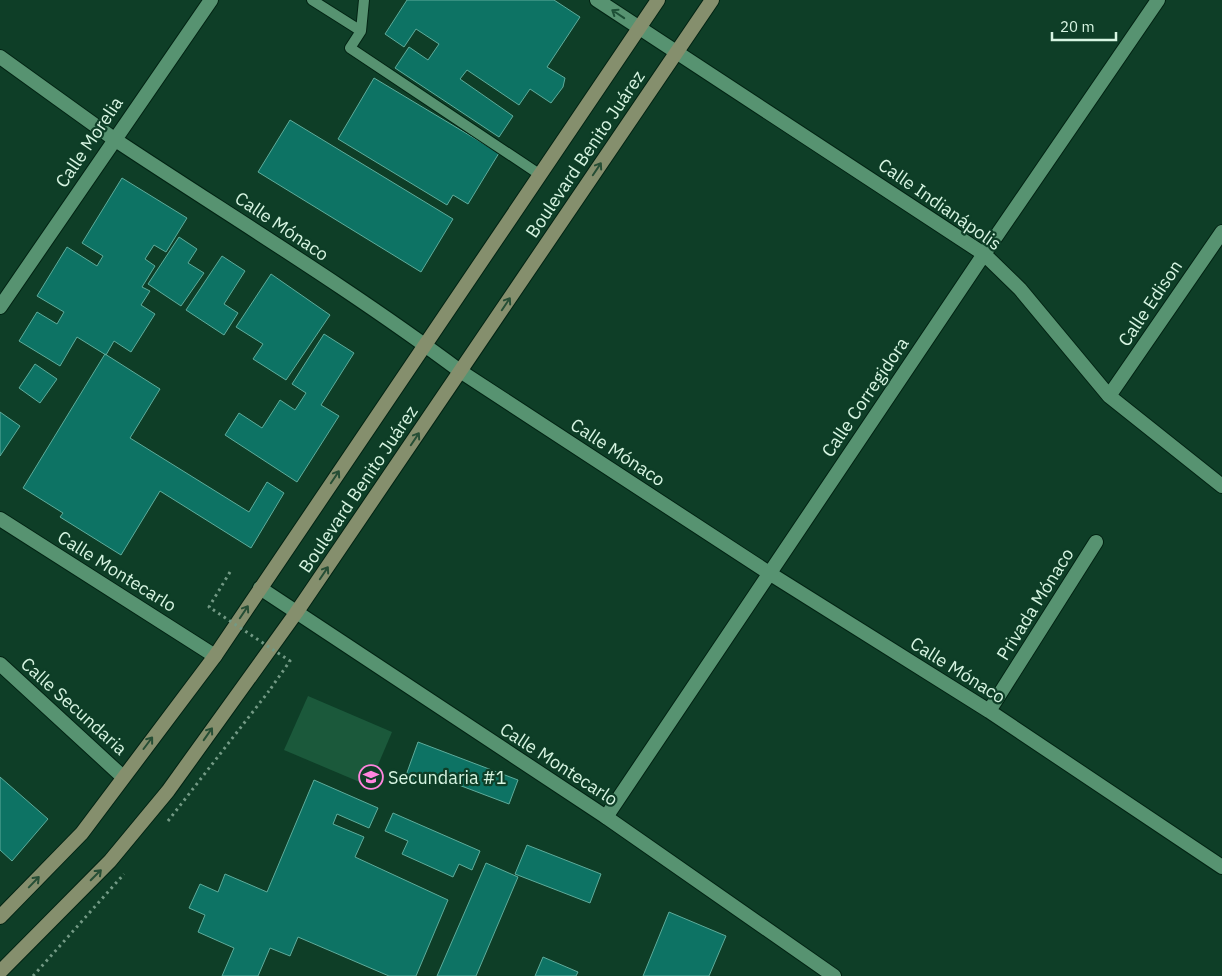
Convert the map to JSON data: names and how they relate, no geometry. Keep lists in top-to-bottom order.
{
  "streets": {
    "main road": ["Boulevard Benito Juárez"],
    "street": [
      "Calle Morelia",
      "Calle Indianápolis",
      "Calle Mónaco",
      "Calle Edison",
      "Calle Corregidora",
      "Calle Montecarlo",
      "Privada Mónaco",
      "Calle Secundaria"
    ]
  },
  "crossings": [
    ["Calle Morelia", "Calle Mónaco"],
    ["Boulevard Benito Juárez", "Calle Indianápolis"],
    ["Boulevard Benito Juárez", "Calle Mónaco"],
    ["Boulevard Benito Juárez", "Calle Montecarlo"],
    ["Boulevard Benito Juárez", "Calle Secundaria"],
    ["Calle Indianápolis", "Calle Edison"],
    ["Calle Indianápolis", "Calle Corregidora"],
    ["Calle Mónaco", "Calle Corregidora"],
    ["Calle Mónaco", "Privada Mónaco"],
    ["Calle Corregidora", "Calle Montecarlo"]
  ],
  "one_way": ["Boulevard Benito Juárez"],
  "places": {
    "school or university": ["Secundaria #1"]
  },
  "scale_bar": "20 m"
}
